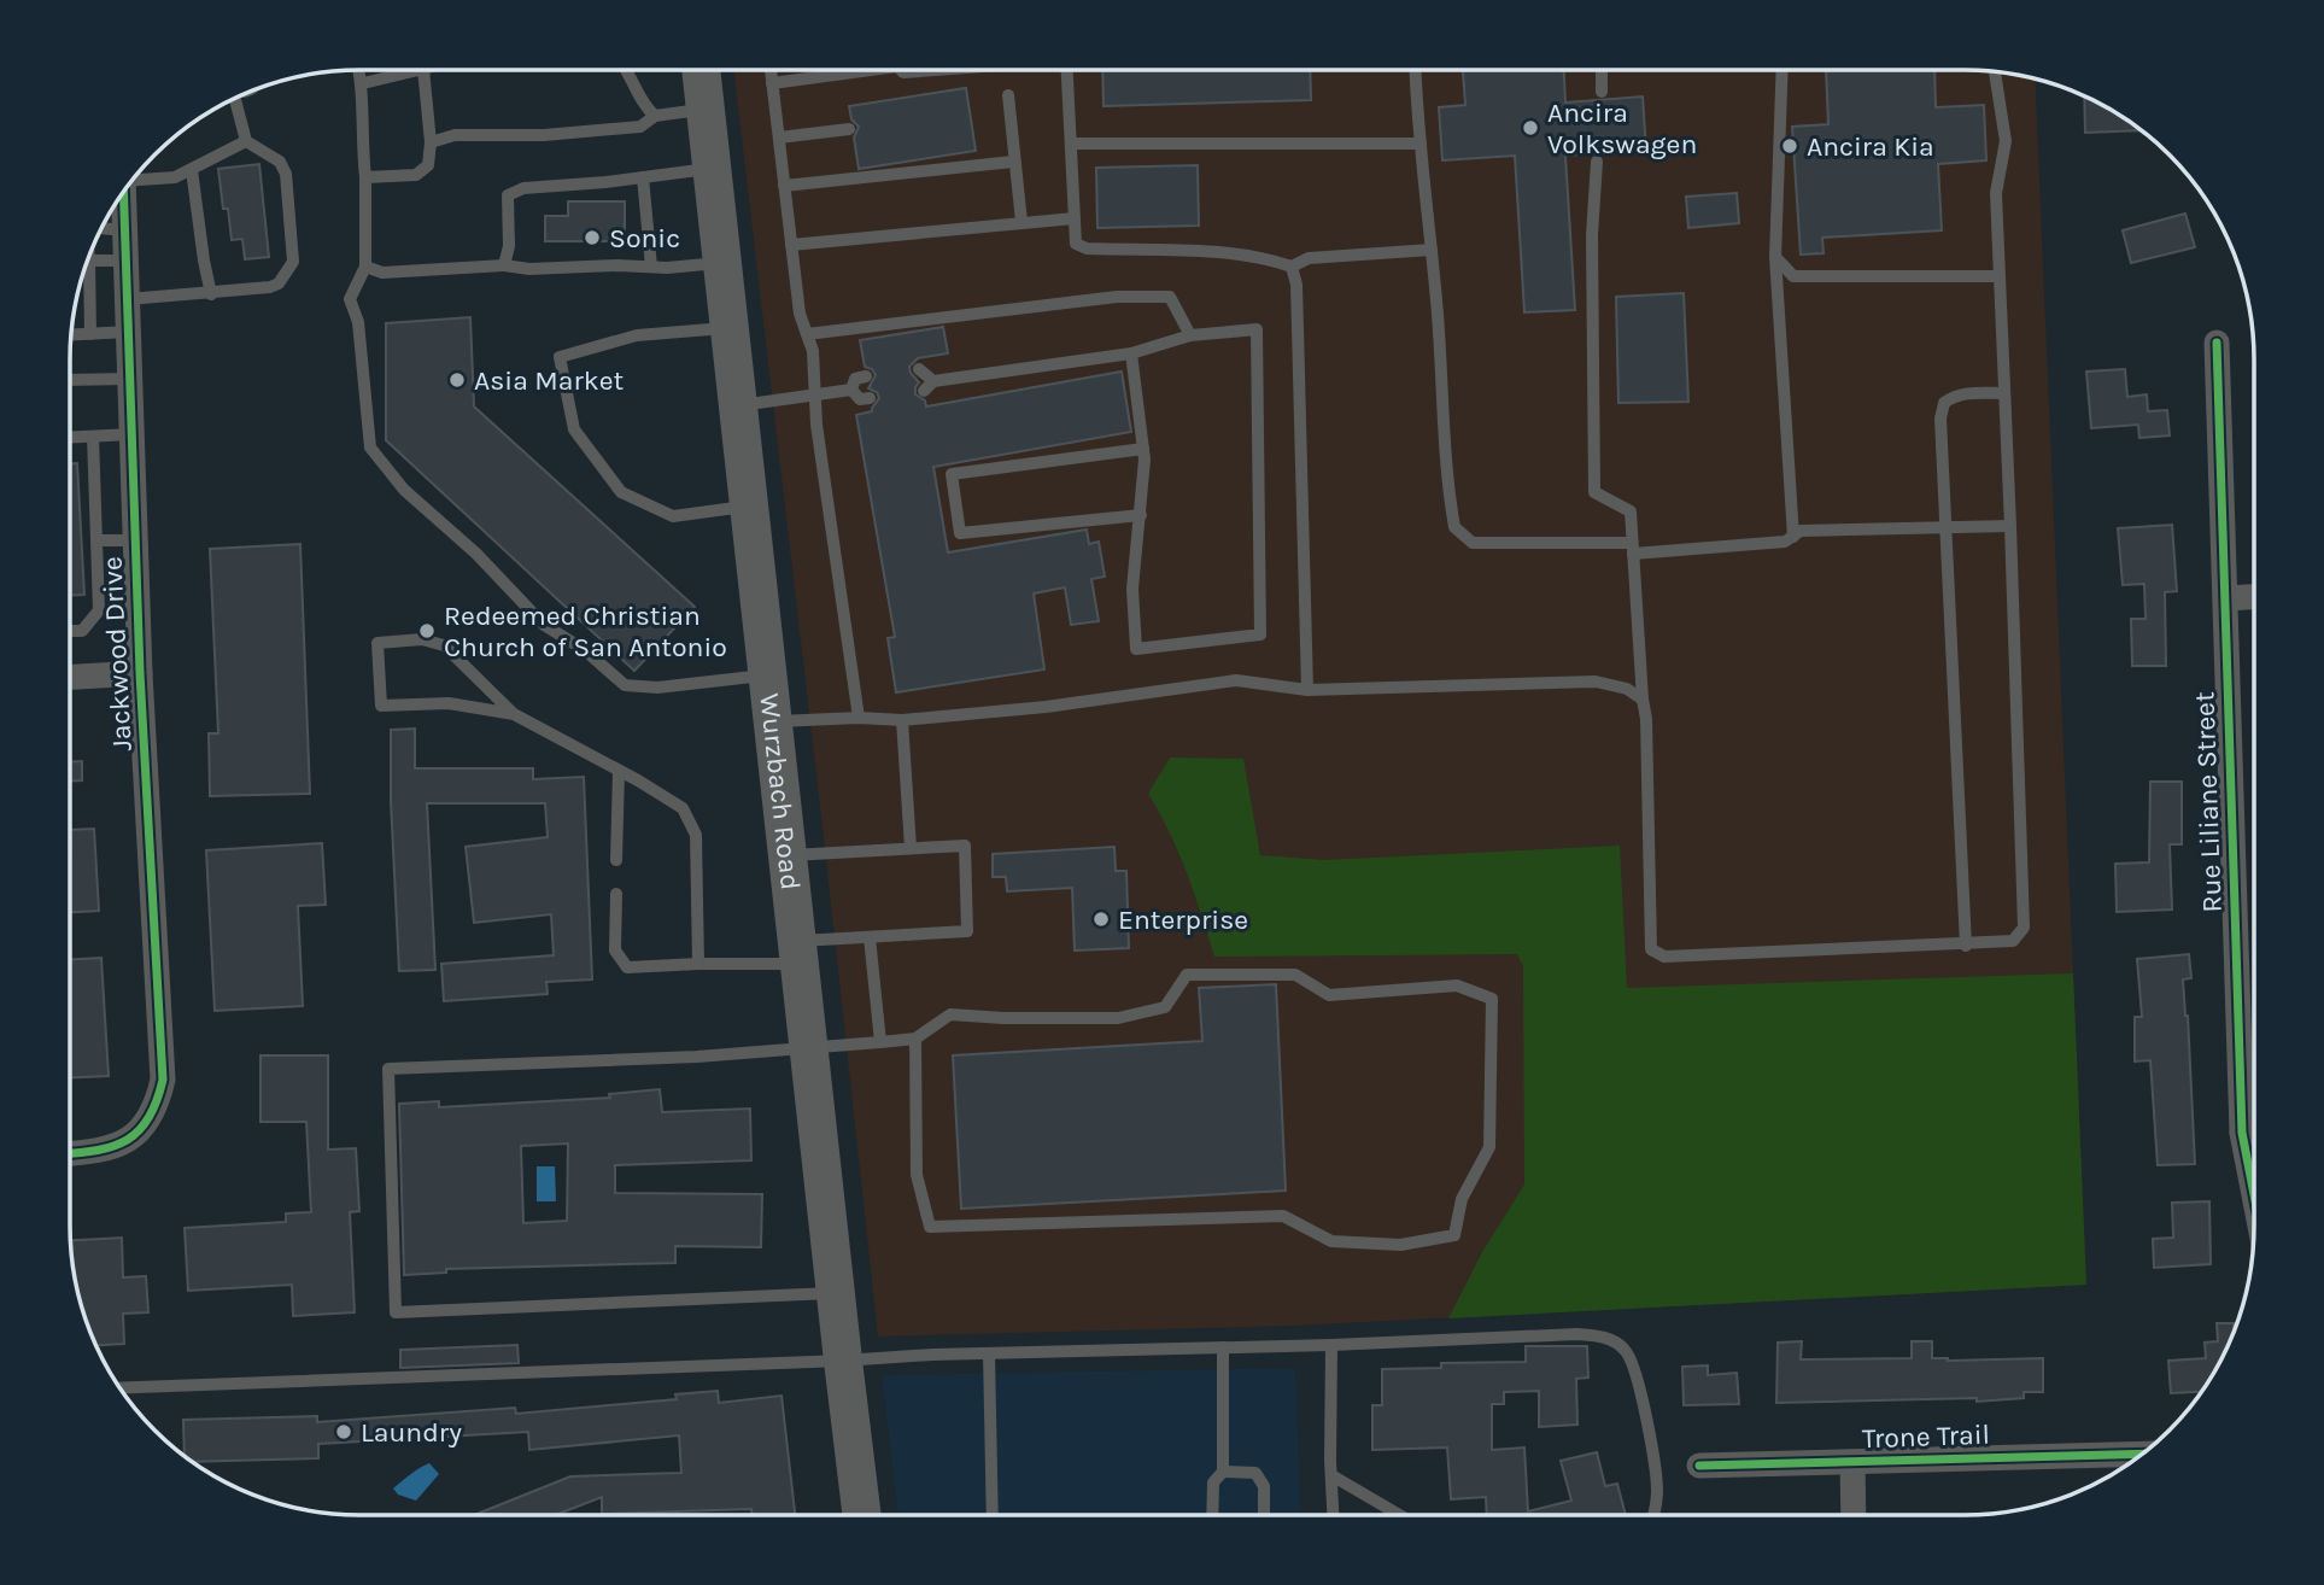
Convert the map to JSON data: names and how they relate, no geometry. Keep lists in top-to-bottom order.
{
  "streets": {
    "main road": ["Wurzbach Road"],
    "street": ["Jackwood Drive", "Rue Liliane Street", "Trone Trail"]
  },
  "places": [
    "Ancira Volkswagen",
    "Ancira Kia",
    "Sonic",
    "Asia Market",
    "Redeemed Christian Church of San Antonio",
    "Enterprise",
    "Laundry"
  ]
}
